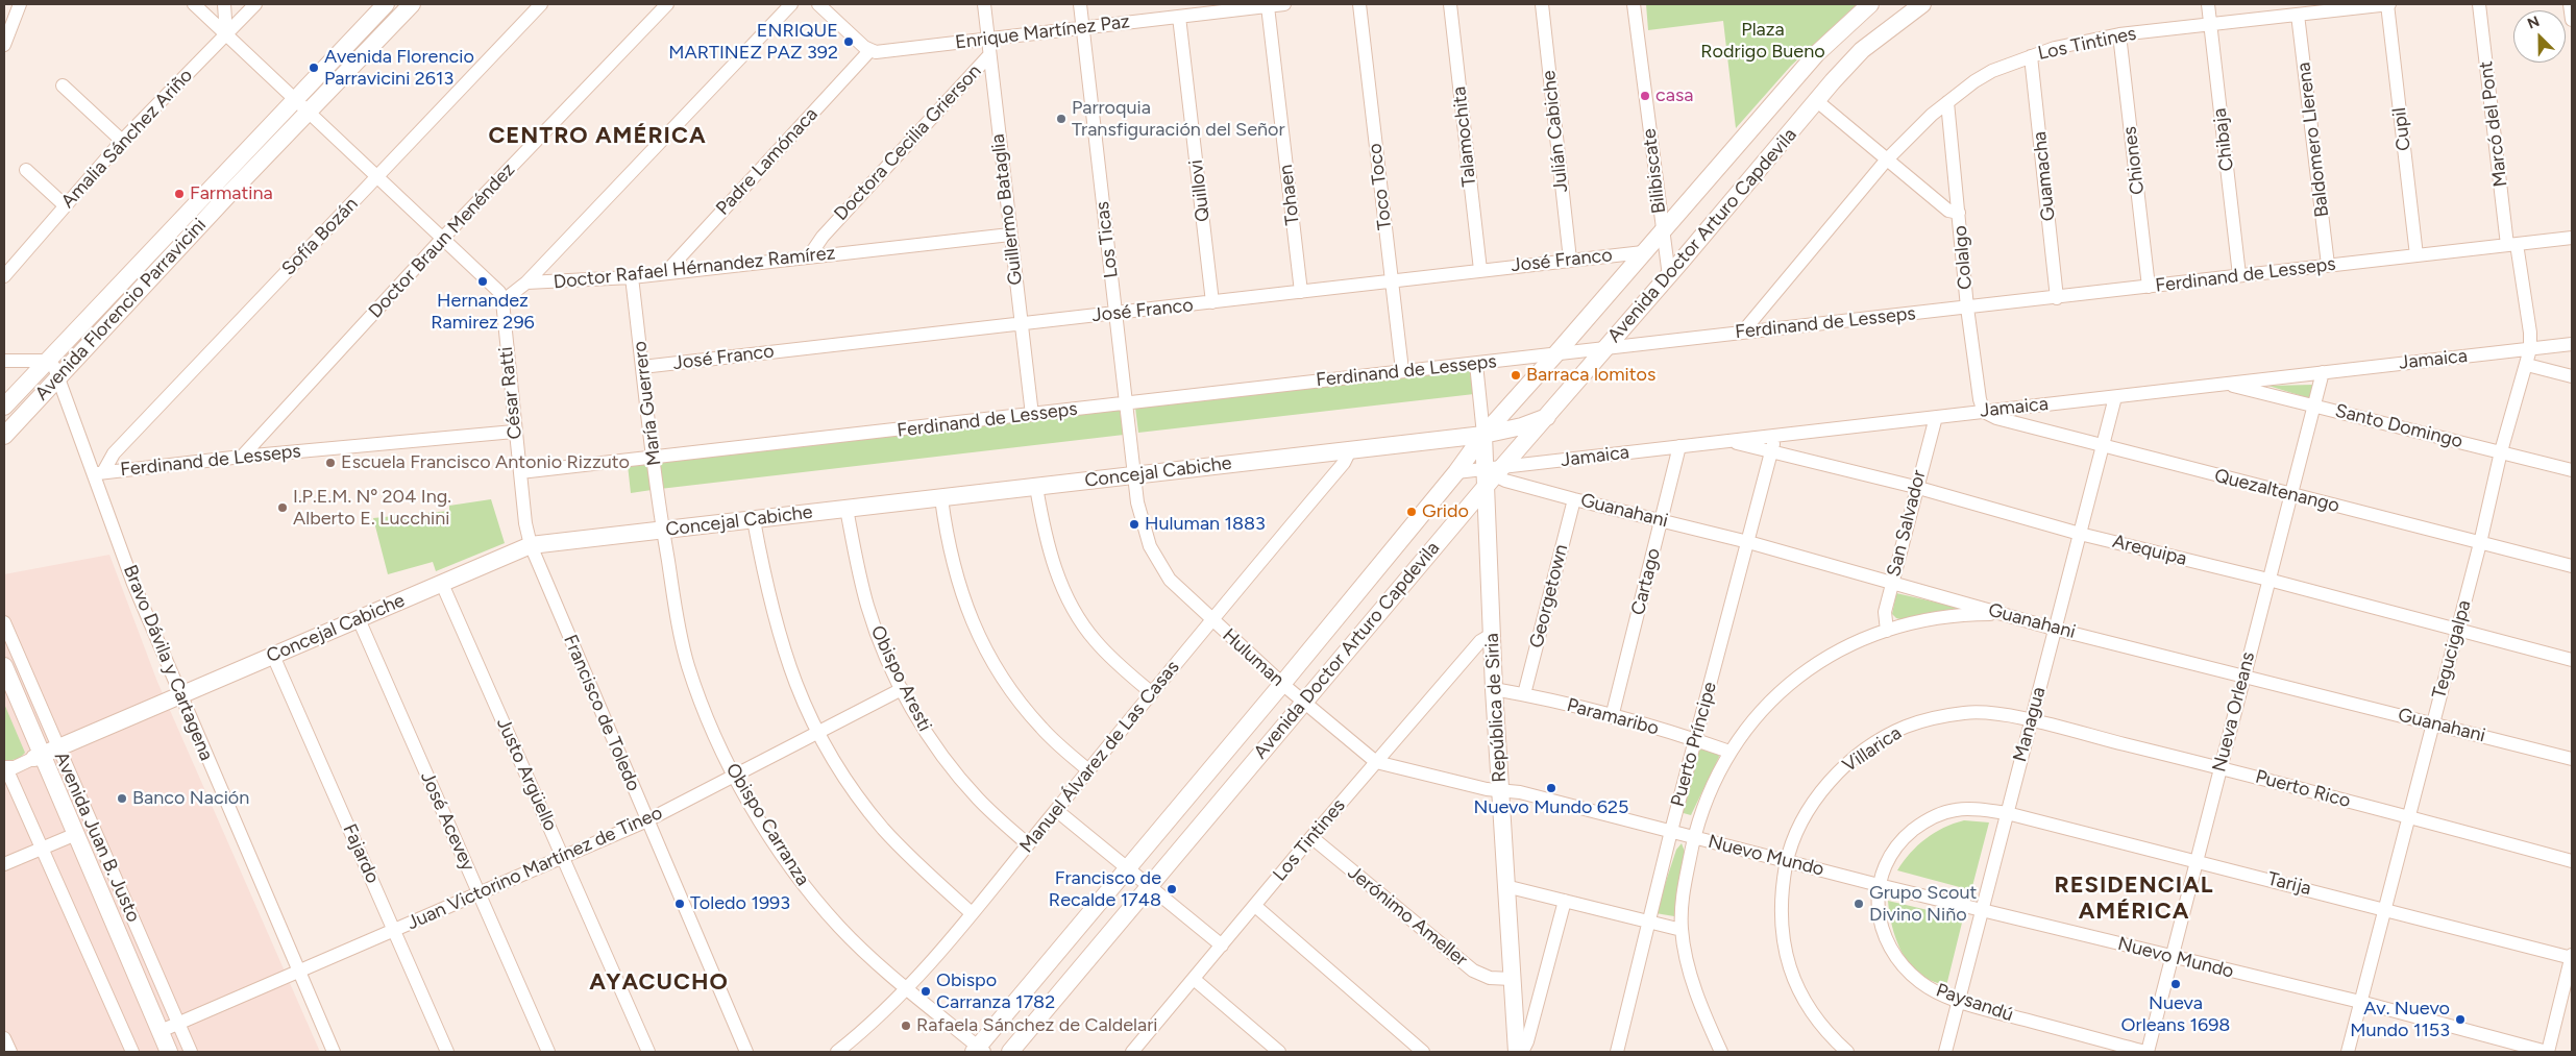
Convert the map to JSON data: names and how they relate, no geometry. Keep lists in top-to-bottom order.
{
  "streets": {
    "main road": [
      "Avenida Doctor Arturo Capdevila",
      "Avenida Florencio Parravicini",
      "Concejal Cabiche",
      "República de Siria",
      "Avenida Juan B. Justo"
    ],
    "street": [
      "Enrique Martínez Paz",
      "Los Tintines",
      "Marcó del Pont",
      "Cupil",
      "Julián Cabiche",
      "Talamochita",
      "Amalia Sánchez Ariño",
      "Chibaja",
      "Baldomero Llerena",
      "Doctora Cecilia Grierson",
      "Chiones",
      "Padre Lamónaca",
      "Bilibiscate",
      "Guamacha",
      "Toco Toco",
      "Quillovi",
      "Tohaen",
      "Guillermo Bataglia",
      "Sofía Bozán",
      "Los Ticas",
      "Doctor Braun Menéndez",
      "Colalgo",
      "José Franco",
      "Doctor Rafael Hérnandez Ramírez",
      "Ferdinand de Lesseps",
      "Jamaica",
      "César Ratti",
      "María Guerrero",
      "Santo Domingo",
      "Quezaltenango",
      "Guanahani",
      "San Salvador",
      "Arequipa",
      "Cartago",
      "Georgetown",
      "Tegucigalpa",
      "Huluman",
      "Bravo Dávila y Cartagena",
      "Obispo Aresti",
      "Nueva Orleans",
      "Francisco de Toledo",
      "Paramaribo",
      "Managua",
      "Puerto Príncipe",
      "Villarica",
      "Manuel Álvarez de Las Casas",
      "Justo Argüello",
      "Puerto Rico",
      "José Acevey",
      "Obispo Carranza",
      "Fajardo",
      "Nuevo Mundo",
      "Juan Victorino Martínez de Tineo",
      "Tarija",
      "Jerónimo Ameller",
      "Paysandú"
    ]
  },
  "crossings": [
    ["Enrique Martínez Paz", "Padre Lamónaca"],
    ["Enrique Martínez Paz", "Quillovi"],
    ["Enrique Martínez Paz", "Tohaen"],
    ["Enrique Martínez Paz", "Guillermo Bataglia"],
    ["Enrique Martínez Paz", "Los Ticas"],
    ["Los Tintines", "Cupil"],
    ["Los Tintines", "Chibaja"],
    ["Los Tintines", "Baldomero Llerena"],
    ["Los Tintines", "Chiones"],
    ["Los Tintines", "Guamacha"],
    ["Los Tintines", "Colalgo"],
    ["Los Tintines", "Ferdinand de Lesseps"],
    ["Los Tintines", "Huluman"],
    ["Los Tintines", "República de Siria"],
    ["Los Tintines", "Jerónimo Ameller"],
    ["Marcó del Pont", "Ferdinand de Lesseps"],
    ["Marcó del Pont", "Tegucigalpa"],
    ["Cupil", "Ferdinand de Lesseps"],
    ["Julián Cabiche", "José Franco"],
    ["Talamochita", "José Franco"],
    ["Chibaja", "Ferdinand de Lesseps"],
    ["Baldomero Llerena", "Ferdinand de Lesseps"],
    ["Doctora Cecilia Grierson", "Guillermo Bataglia"],
    ["Doctora Cecilia Grierson", "Doctor Rafael Hérnandez Ramírez"],
    ["Chiones", "Ferdinand de Lesseps"],
    ["Padre Lamónaca", "Doctor Rafael Hérnandez Ramírez"],
    ["Bilibiscate", "Avenida Doctor Arturo Capdevila"],
    ["Guamacha", "Ferdinand de Lesseps"],
    ["Toco Toco", "José Franco"],
    ["Toco Toco", "Ferdinand de Lesseps"],
    ["Quillovi", "José Franco"],
    ["Tohaen", "José Franco"],
    ["Guillermo Bataglia", "José Franco"],
    ["Guillermo Bataglia", "Doctor Rafael Hérnandez Ramírez"],
    ["Guillermo Bataglia", "Ferdinand de Lesseps"],
    ["Avenida Doctor Arturo Capdevila", "José Franco"],
    ["Avenida Doctor Arturo Capdevila", "Ferdinand de Lesseps"],
    ["Avenida Doctor Arturo Capdevila", "Jamaica"],
    ["Avenida Doctor Arturo Capdevila", "Concejal Cabiche"],
    ["Avenida Doctor Arturo Capdevila", "Guanahani"],
    ["Avenida Doctor Arturo Capdevila", "Huluman"],
    ["Avenida Doctor Arturo Capdevila", "República de Siria"],
    ["Avenida Doctor Arturo Capdevila", "Obispo Carranza"],
    ["Sofía Bozán", "Ferdinand de Lesseps"],
    ["Sofía Bozán", "Bravo Dávila y Cartagena"],
    ["Los Ticas", "José Franco"],
    ["Los Ticas", "Ferdinand de Lesseps"],
    ["Los Ticas", "Concejal Cabiche"],
    ["Los Ticas", "Huluman"],
    ["Doctor Braun Menéndez", "Ferdinand de Lesseps"],
    ["Colalgo", "Ferdinand de Lesseps"],
    ["Colalgo", "Jamaica"],
    ["Colalgo", "Quezaltenango"],
    ["José Franco", "María Guerrero"],
    ["Doctor Rafael Hérnandez Ramírez", "César Ratti"],
    ["Doctor Rafael Hérnandez Ramírez", "María Guerrero"],
    ["Ferdinand de Lesseps", "César Ratti"],
    ["Ferdinand de Lesseps", "María Guerrero"],
    ["Ferdinand de Lesseps", "Tegucigalpa"],
    ["Ferdinand de Lesseps", "Bravo Dávila y Cartagena"],
    ["Ferdinand de Lesseps", "República de Siria"],
    ["Avenida Florencio Parravicini", "Bravo Dávila y Cartagena"],
    ["Jamaica", "Santo Domingo"],
    ["Jamaica", "Quezaltenango"],
    ["Jamaica", "Guanahani"],
    ["Jamaica", "San Salvador"],
    ["Jamaica", "Arequipa"],
    ["Jamaica", "Cartago"],
    ["Jamaica", "Tegucigalpa"],
    ["Jamaica", "República de Siria"],
    ["Jamaica", "Nueva Orleans"],
    ["Jamaica", "Managua"],
    ["Jamaica", "Puerto Príncipe"],
    ["César Ratti", "Concejal Cabiche"],
    ["César Ratti", "Francisco de Toledo"],
    ["María Guerrero", "Concejal Cabiche"],
    ["María Guerrero", "Obispo Carranza"],
    ["Santo Domingo", "Tegucigalpa"],
    ["Santo Domingo", "Nueva Orleans"],
    ["Concejal Cabiche", "Huluman"],
    ["Concejal Cabiche", "Bravo Dávila y Cartagena"],
    ["Concejal Cabiche", "Obispo Aresti"],
    ["Concejal Cabiche", "República de Siria"],
    ["Concejal Cabiche", "Francisco de Toledo"],
    ["Concejal Cabiche", "Manuel Álvarez de Las Casas"],
    ["Concejal Cabiche", "Justo Argüello"],
    ["Concejal Cabiche", "José Acevey"],
    ["Concejal Cabiche", "Obispo Carranza"],
    ["Concejal Cabiche", "Avenida Juan B. Justo"],
    ["Concejal Cabiche", "Fajardo"],
    ["Quezaltenango", "Tegucigalpa"],
    ["Quezaltenango", "Nueva Orleans"],
    ["Quezaltenango", "Managua"],
    ["Guanahani", "San Salvador"],
    ["Guanahani", "Cartago"],
    ["Guanahani", "Georgetown"],
    ["Guanahani", "Tegucigalpa"],
    ["Guanahani", "República de Siria"],
    ["Guanahani", "Nueva Orleans"],
    ["Guanahani", "Managua"],
    ["Guanahani", "Puerto Príncipe"],
    ["San Salvador", "Arequipa"],
    ["Arequipa", "Tegucigalpa"],
    ["Arequipa", "Nueva Orleans"],
    ["Arequipa", "Managua"],
    ["Arequipa", "Puerto Príncipe"],
    ["Cartago", "Paramaribo"],
    ["Georgetown", "Paramaribo"],
    ["Tegucigalpa", "Puerto Rico"],
    ["Tegucigalpa", "Nuevo Mundo"],
    ["Tegucigalpa", "Tarija"],
    ["Huluman", "República de Siria"],
    ["Huluman", "Manuel Álvarez de Las Casas"],
    ["Huluman", "Nuevo Mundo"],
    ["Bravo Dávila y Cartagena", "Juan Victorino Martínez de Tineo"],
    ["Obispo Aresti", "Manuel Álvarez de Las Casas"],
    ["Obispo Aresti", "Juan Victorino Martínez de Tineo"],
    ["República de Siria", "Paramaribo"],
    ["República de Siria", "Nuevo Mundo"],
    ["República de Siria", "Jerónimo Ameller"],
    ["Nueva Orleans", "Puerto Rico"],
    ["Nueva Orleans", "Nuevo Mundo"],
    ["Nueva Orleans", "Tarija"],
    ["Nueva Orleans", "Paysandú"],
    ["Francisco de Toledo", "Juan Victorino Martínez de Tineo"],
    ["Paramaribo", "Puerto Príncipe"],
    ["Managua", "Villarica"],
    ["Managua", "Puerto Rico"],
    ["Managua", "Nuevo Mundo"],
    ["Managua", "Tarija"],
    ["Managua", "Paysandú"],
    ["Puerto Príncipe", "Nuevo Mundo"],
    ["Villarica", "Puerto Rico"],
    ["Villarica", "Nuevo Mundo"],
    ["Manuel Álvarez de Las Casas", "Obispo Carranza"],
    ["Justo Argüello", "Juan Victorino Martínez de Tineo"],
    ["José Acevey", "Juan Victorino Martínez de Tineo"],
    ["Obispo Carranza", "Juan Victorino Martínez de Tineo"],
    ["Avenida Juan B. Justo", "Juan Victorino Martínez de Tineo"],
    ["Fajardo", "Juan Victorino Martínez de Tineo"],
    ["Nuevo Mundo", "Paysandú"],
    ["Tarija", "Paysandú"]
  ],
  "districts": ["CENTRO AMÉRICA", "RESIDENCIAL AMÉRICA", "AYACUCHO"],
  "parks": ["Plaza Rodrigo Bueno"],
  "places": [
    "ENRIQUE MARTINEZ PAZ 392",
    "Avenida Florencio Parravicini 2613",
    "casa",
    "Parroquia Transfiguración del Señor",
    "Farmatina",
    "Hernandez Ramirez 296",
    "Barraca lomitos",
    "Escuela Francisco Antonio Rizzuto",
    "I.P.E.M. Nº 204 Ing. Alberto E. Lucchini",
    "Grido",
    "Huluman 1883",
    "Nuevo Mundo 625",
    "Banco Nación",
    "Francisco de Recalde 1748",
    "Toledo 1993",
    "Grupo Scout Divino Niño",
    "Nueva Orleans 1698",
    "Obispo Carranza 1782",
    "Av. Nuevo Mundo 1153",
    "Rafaela Sánchez de Caldelari"
  ],
  "north": "top left"
}
